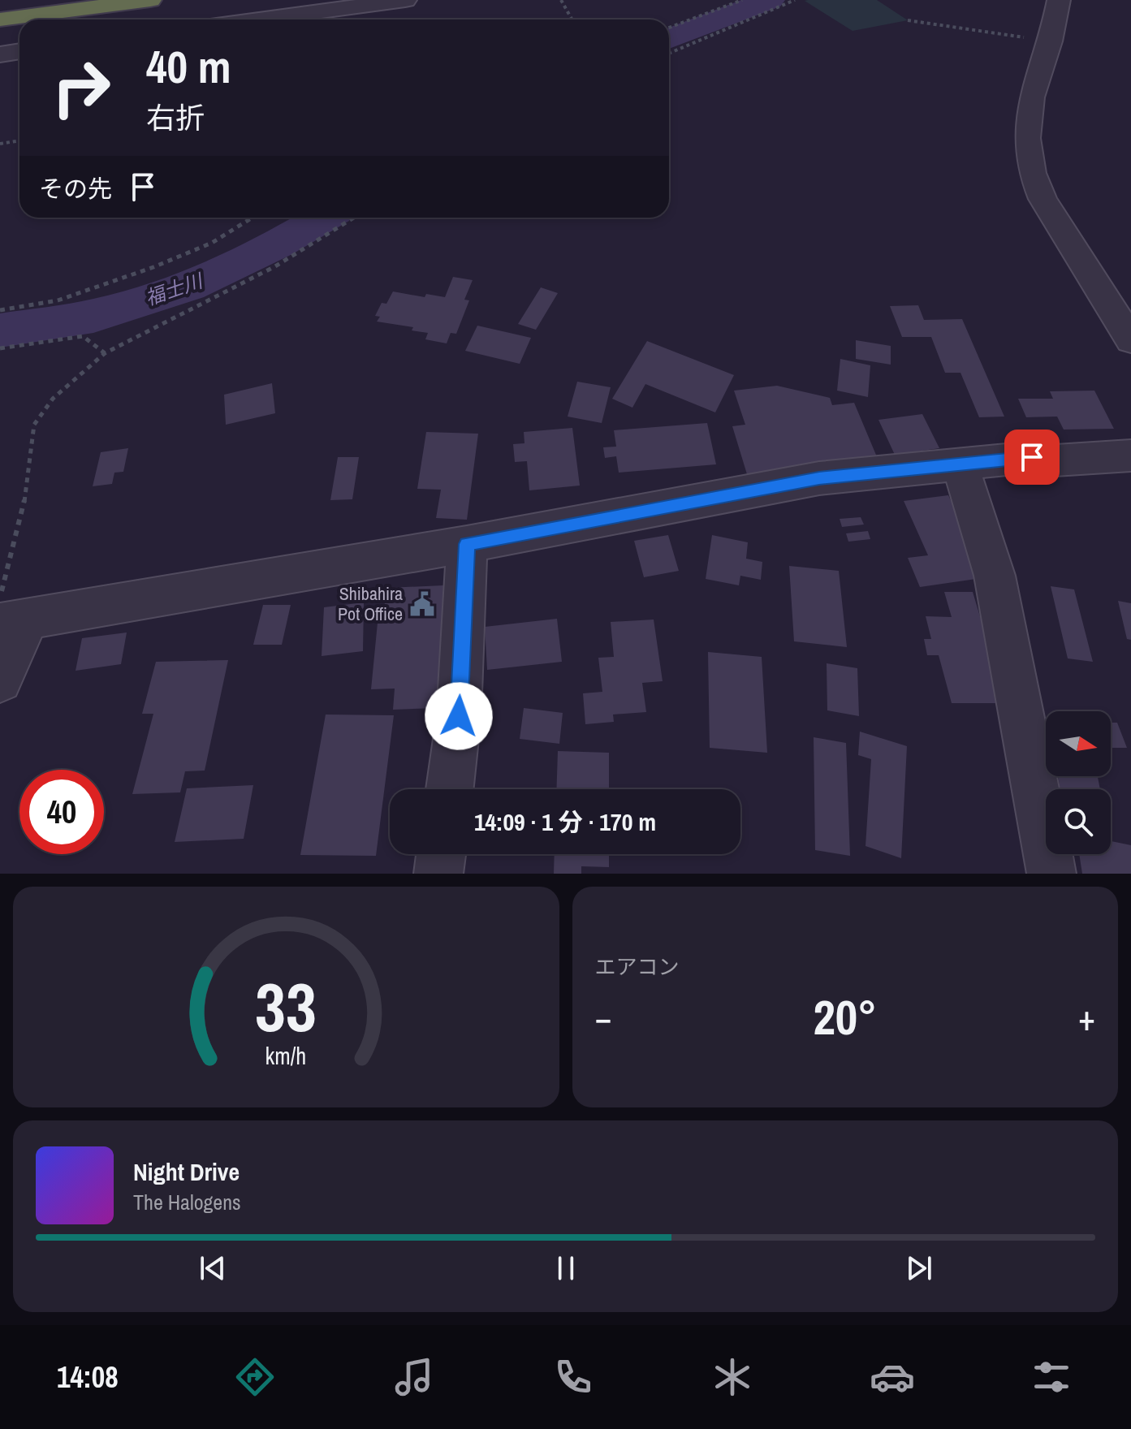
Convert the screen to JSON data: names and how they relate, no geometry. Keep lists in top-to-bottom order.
{
  "water": ["福士川"],
  "places": {
    "public building": ["Shibahira Pot Office"]
  },
  "north": "right",
  "page": {
    "turn": ["40 m", "右折"],
    "then": "その先",
    "limit": "40",
    "trip": "14:09 · 1 分 · 170 m",
    "tile": "エアコン",
    "heat": ["−", "20°", "+"],
    "song": ["Night Drive", "The Halogens"],
    "tabs": "14:08",
    "gauge": ["33", "km/h"]
  }
}
